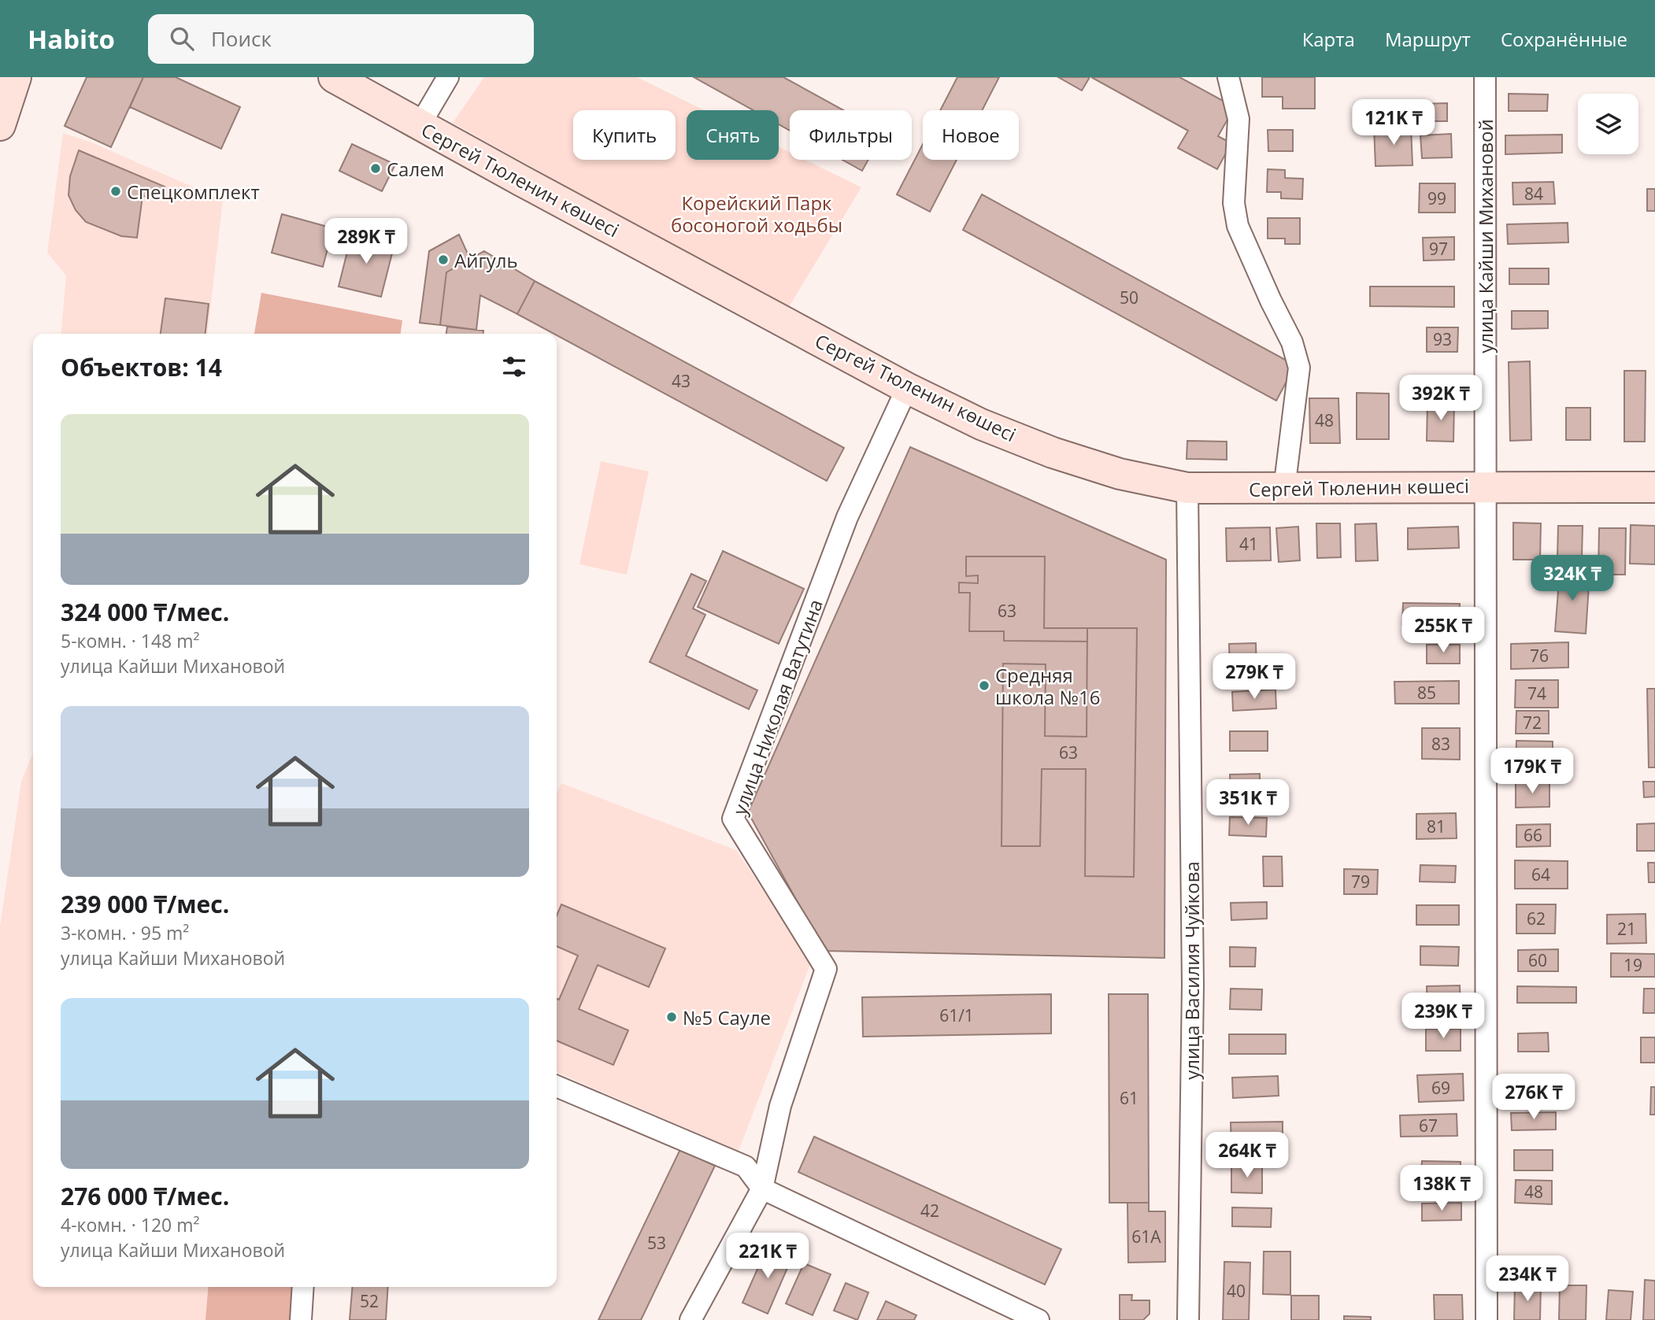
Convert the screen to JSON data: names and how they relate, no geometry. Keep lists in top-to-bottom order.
{
  "streets": {
    "main road": ["Сергей Тюленин көшесі"],
    "street": ["улица Кайши Михановой", "улица Николая Ватутина", "улица Василия Чуйкова"]
  },
  "crossings": [
    ["Сергей Тюленин көшесі", "улица Кайши Михановой"],
    ["Сергей Тюленин көшесі", "улица Николая Ватутина"],
    ["Сергей Тюленин көшесі", "улица Василия Чуйкова"]
  ],
  "parks": ["Корейский Парк босоногой ходьбы"],
  "places": [
    "Салем",
    "Спецкомплект",
    "Айгуль",
    "Средняя школа №16",
    "№5 Сауле"
  ],
  "house_numbers": [
    "84",
    "99",
    "97",
    "50",
    "93",
    "43",
    "48",
    "41",
    "63",
    "76",
    "85",
    "74",
    "72",
    "83",
    "63",
    "81",
    "66",
    "64",
    "79",
    "62",
    "21",
    "60",
    "19",
    "61/1",
    "69",
    "61",
    "67",
    "48",
    "42",
    "61А",
    "53",
    "40",
    "52"
  ],
  "page": {
    "header": "Habito",
    "search": "Поиск",
    "nav": ["Карта", "Маршрут", "Сохранённые"],
    "price": [
      "121K ₸",
      "289K ₸",
      "392K ₸",
      "324K ₸",
      "255K ₸",
      "279K ₸",
      "179K ₸",
      "351K ₸",
      "239K ₸",
      "276K ₸",
      "264K ₸",
      "138K ₸",
      "221K ₸",
      "234K ₸"
    ],
    "chip": [
      "Купить",
      "Снять",
      "Фильтры",
      "Новое"
    ],
    "heading": "Объектов: 14",
    "list": [
      {
        "name": "324 000 ₸/мес.",
        "note": "5-комн. · 148 m² · улица Кайши Михановой"
      },
      {
        "name": "239 000 ₸/мес.",
        "note": "3-комн. · 95 m² · улица Кайши Михановой"
      },
      {
        "name": "276 000 ₸/мес.",
        "note": "4-комн. · 120 m² · улица Кайши Михановой"
      }
    ]
  }
}
